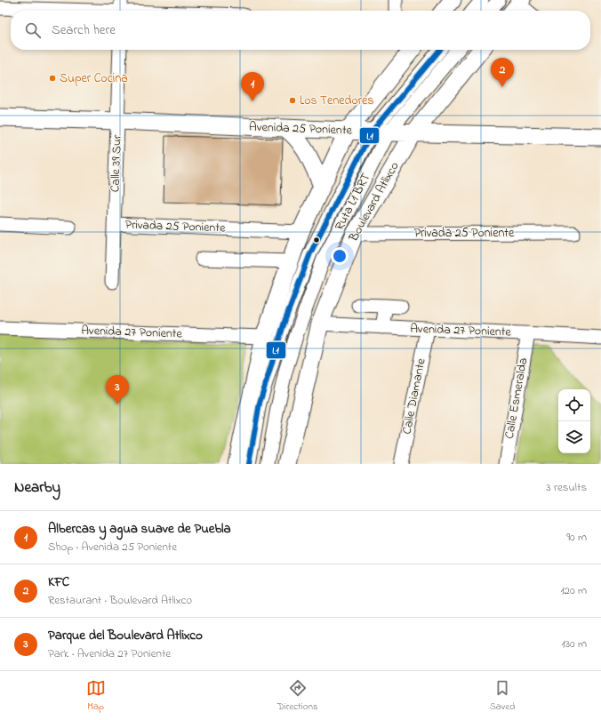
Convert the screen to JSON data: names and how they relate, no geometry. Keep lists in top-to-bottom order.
{
  "streets": {
    "main road": ["Avenida 25 Poniente", "Boulevard Atlixco"],
    "street": [
      "Calle 39 Sur",
      "Ruta L1 BRT",
      "Privada 25 Poniente",
      "Avenida 27 Poniente",
      "Calle Diamante",
      "Calle Esmeralda"
    ]
  },
  "crossings": [
    ["Avenida 25 Poniente", "Calle 39 Sur"],
    ["Avenida 25 Poniente", "Ruta L1 BRT"],
    ["Avenida 25 Poniente", "Boulevard Atlixco"],
    ["Calle 39 Sur", "Privada 25 Poniente"],
    ["Boulevard Atlixco", "Privada 25 Poniente"],
    ["Boulevard Atlixco", "Avenida 27 Poniente"],
    ["Avenida 27 Poniente", "Calle Diamante"],
    ["Avenida 27 Poniente", "Calle Esmeralda"]
  ],
  "places": ["Super Cocina", "Los Tenedores"],
  "lines": ["transit line L1"],
  "page": {
    "search": "Search here",
    "pins": ["2", "1", "3"],
    "heading": ["Nearby", "3 results"],
    "list": [
      {
        "mark": "1",
        "name": "Albercas y agua suave de Puebla",
        "note": "Shop · Avenida 25 Poniente",
        "value": "90 m"
      },
      {
        "mark": "2",
        "name": "KFC",
        "note": "Restaurant · Boulevard Atlixco",
        "value": "120 m"
      },
      {
        "mark": "3",
        "name": "Parque del Boulevard Atlixco",
        "note": "Park · Avenida 27 Poniente",
        "value": "130 m"
      }
    ],
    "nav": ["Map", "Directions", "Saved"]
  }
}
